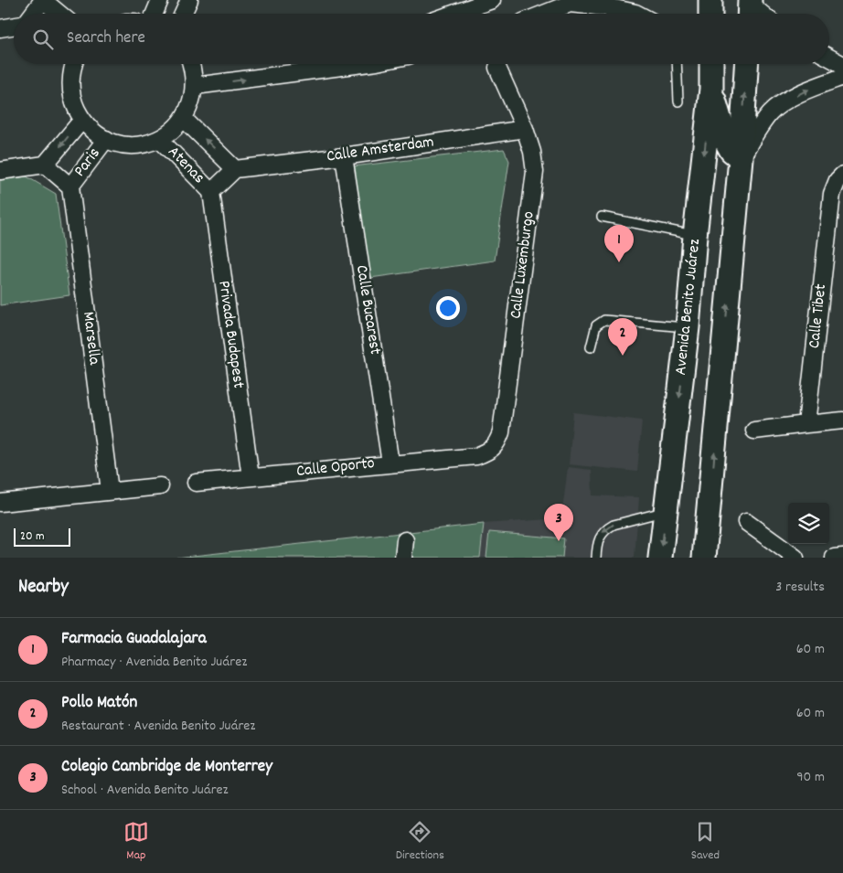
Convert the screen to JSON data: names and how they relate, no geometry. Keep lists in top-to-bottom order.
{
  "streets": {
    "main road": ["Avenida Benito Juárez"],
    "street": [
      "Calle Amsterdam",
      "Paris",
      "Atenas",
      "Calle Luxemburgo",
      "Calle Bucarest",
      "Calle Tibet",
      "Privada Budapest",
      "Marsella",
      "Calle Oporto"
    ]
  },
  "crossings": [
    ["Calle Amsterdam", "Calle Luxemburgo"],
    ["Calle Amsterdam", "Calle Bucarest"],
    ["Paris", "Marsella"],
    ["Atenas", "Privada Budapest"],
    ["Calle Luxemburgo", "Calle Oporto"],
    ["Calle Bucarest", "Calle Oporto"],
    ["Privada Budapest", "Calle Oporto"]
  ],
  "scale_bar": "20 m",
  "page": {
    "search": "Search here",
    "pins": ["1", "2", "3"],
    "scale": "20 m",
    "heading": ["Nearby", "3 results"],
    "list": [
      {
        "mark": "1",
        "name": "Farmacia Guadalajara",
        "note": "Pharmacy · Avenida Benito Juárez",
        "value": "60 m"
      },
      {
        "mark": "2",
        "name": "Pollo Matón",
        "note": "Restaurant · Avenida Benito Juárez",
        "value": "60 m"
      },
      {
        "mark": "3",
        "name": "Colegio Cambridge de Monterrey",
        "note": "School · Avenida Benito Juárez",
        "value": "90 m"
      }
    ],
    "nav": ["Map", "Directions", "Saved"]
  }
}
